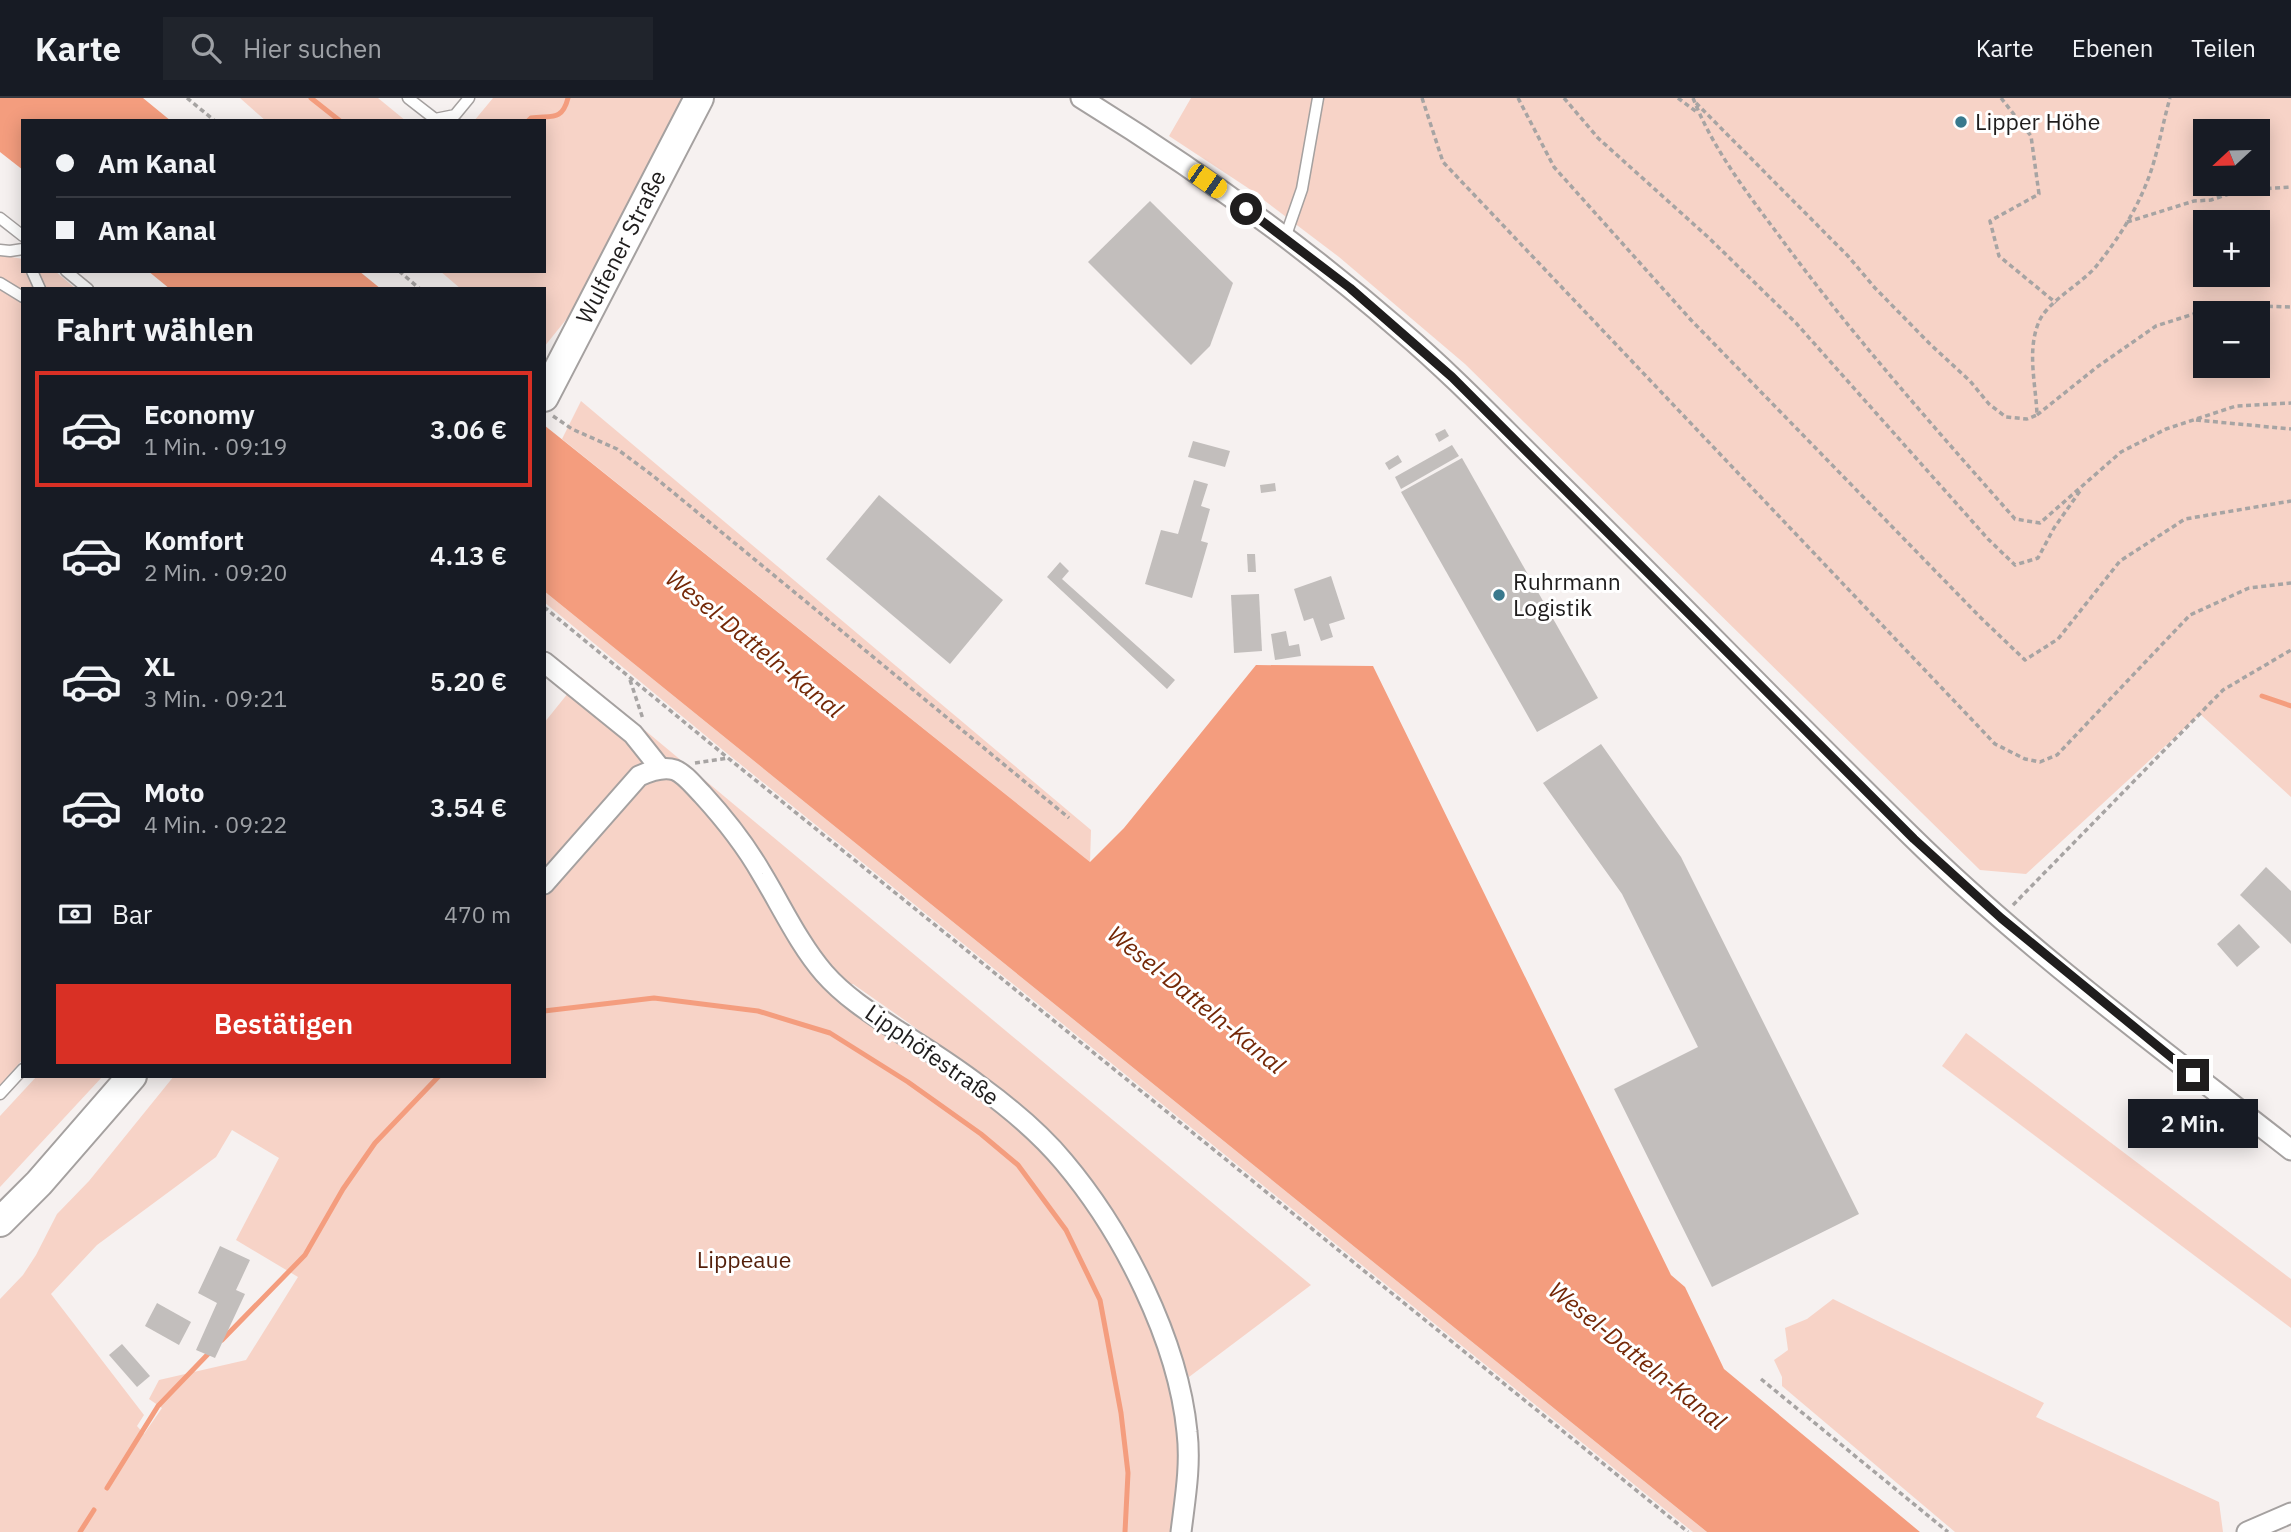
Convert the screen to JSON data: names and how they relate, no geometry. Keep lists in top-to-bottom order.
{
  "streets": {
    "main road": ["Wulfener Straße"],
    "street": ["Lipphöfestraße"]
  },
  "water": ["Wesel-Datteln-Kanal"],
  "parks": ["Lippeaue"],
  "places": ["Lipper Höhe", "Ruhrmann Logistik"],
  "north": "left",
  "page": {
    "header": "Karte",
    "search": "Hier suchen",
    "nav": ["Karte", "Ebenen", "Teilen"],
    "map_buttons": ["+", "−"],
    "banner": ["Am Kanal", "Am Kanal"],
    "heading": "Fahrt wählen",
    "list": [
      {
        "name": "Economy",
        "note": "1 Min. · 09:19",
        "value": "3.06 €"
      },
      {
        "name": "Komfort",
        "note": "2 Min. · 09:20",
        "value": "4.13 €"
      },
      {
        "name": "XL",
        "note": "3 Min. · 09:21",
        "value": "5.20 €"
      },
      {
        "name": "Moto",
        "note": "4 Min. · 09:22",
        "value": "3.54 €"
      }
    ],
    "pay": ["Bar", "470 m"],
    "buttons": "Bestätigen",
    "bubble": "2 Min."
  }
}
